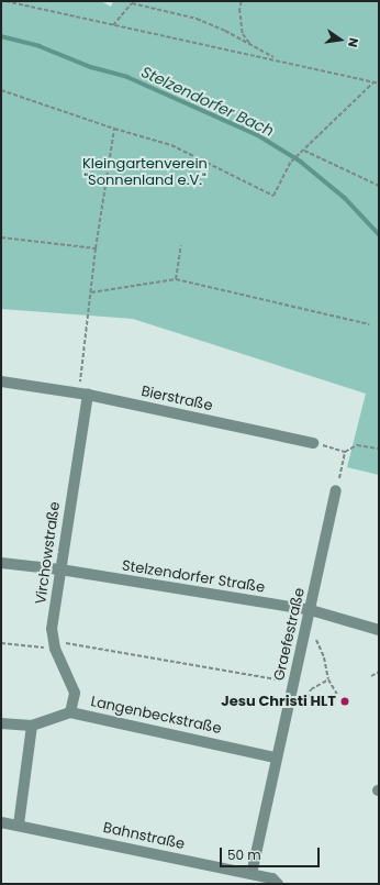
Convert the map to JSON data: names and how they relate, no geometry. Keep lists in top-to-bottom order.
{
  "streets": {
    "street": [
      "Bierstraße",
      "Virchowstraße",
      "Stelzendorfer Straße",
      "Graefestraße",
      "Langenbeckstraße",
      "Bahnstraße"
    ]
  },
  "crossings": [
    ["Bierstraße", "Virchowstraße"],
    ["Virchowstraße", "Stelzendorfer Straße"],
    ["Virchowstraße", "Langenbeckstraße"],
    ["Stelzendorfer Straße", "Graefestraße"],
    ["Graefestraße", "Langenbeckstraße"],
    ["Graefestraße", "Bahnstraße"]
  ],
  "water": ["Stelzendorfer Bach"],
  "parks": ["Kleingartenverein \"Sonnenland e.V.\""],
  "places": ["Jesu Christi HLT"],
  "scale_bar": "50 m",
  "north": "right"
}
